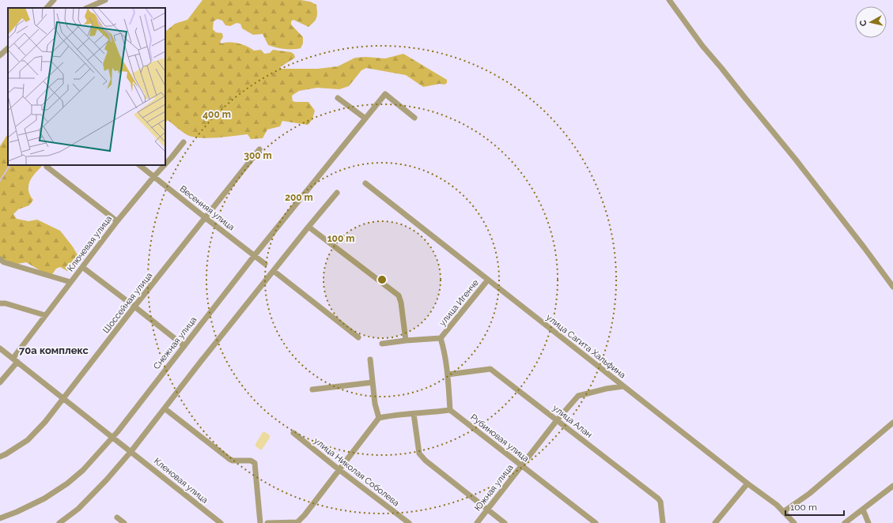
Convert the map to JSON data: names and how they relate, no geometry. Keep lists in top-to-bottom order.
{
  "streets": {
    "street": [
      "Весенняя улица",
      "Ключевая улица",
      "Шоссейная улица",
      "улица Игенче",
      "Снежная улица",
      "улица Сагита Хальфина",
      "улица Алан",
      "Рубиновая улица",
      "улица Николая Соболева",
      "Кленовая улица",
      "Южная улица"
    ]
  },
  "crossings": [
    ["Весенняя улица", "Ключевая улица"],
    ["Весенняя улица", "Шоссейная улица"],
    ["Весенняя улица", "Снежная улица"],
    ["Ключевая улица", "Кленовая улица"],
    ["Шоссейная улица", "Кленовая улица"],
    ["улица Игенче", "улица Сагита Хальфина"],
    ["улица Игенче", "улица Алан"],
    ["улица Игенче", "Рубиновая улица"],
    ["Снежная улица", "Кленовая улица"],
    ["улица Сагита Хальфина", "Южная улица"],
    ["улица Алан", "Южная улица"],
    ["Рубиновая улица", "Южная улица"]
  ],
  "districts": ["70а комплекс"],
  "scale_bar": "100 m",
  "north": "left",
  "rings": [
    "400 m",
    "300 m",
    "200 m",
    "100 m"
  ]
}
